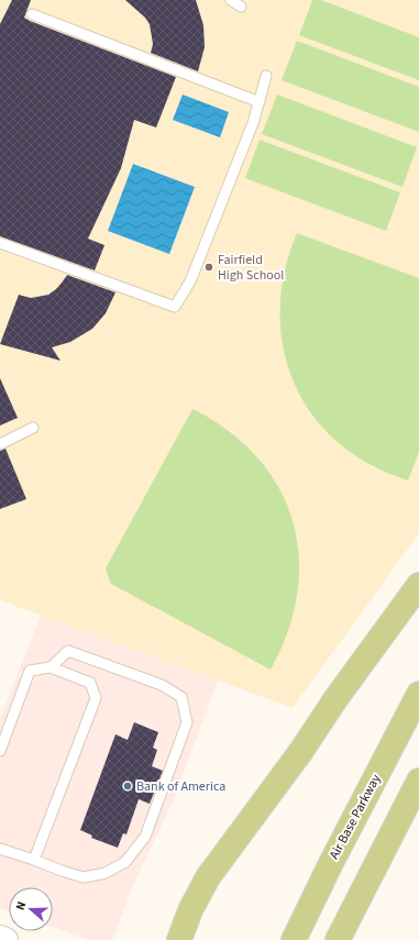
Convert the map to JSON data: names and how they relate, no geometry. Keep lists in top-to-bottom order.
{
  "streets": {
    "main road": ["Air Base Parkway"]
  },
  "places": ["Fairfield High School", "Bank of America"],
  "north": "left"
}
